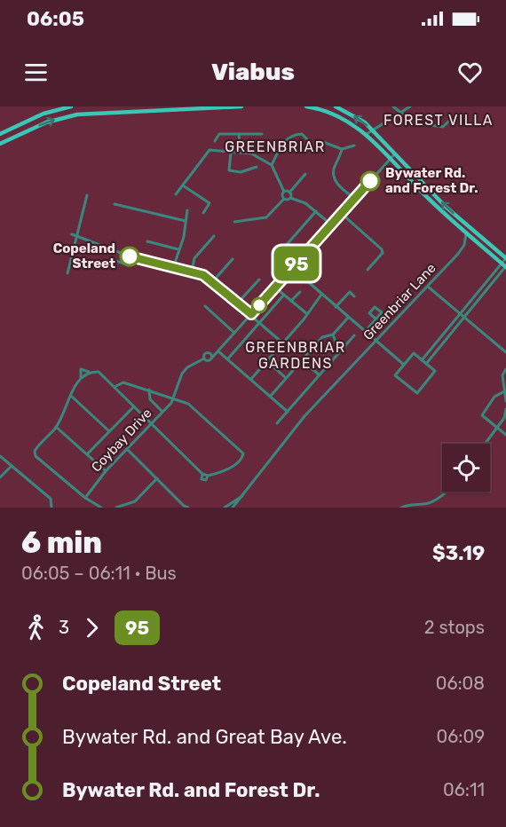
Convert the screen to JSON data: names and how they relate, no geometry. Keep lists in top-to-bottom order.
{
  "streets": {
    "street": ["Greenbriar Lane", "Coybay Drive"]
  },
  "districts": ["FOREST VILLA", "GREENBRIAR", "GREENBRIAR GARDENS"],
  "places": ["Bywater Rd. and Forest Dr.", "Copeland Street"],
  "lines": ["bus line 95"],
  "page": {
    "status": "06:05",
    "header": "Viabus",
    "on_map": "95",
    "heading": ["6 min", "06:05 – 06:11 · Bus", "$3.19"],
    "legs": ["3", "95", "2 stops"],
    "list": [
      {
        "name": "Copeland Street",
        "value": "06:08"
      },
      {
        "name": "Bywater Rd. and Great Bay Ave.",
        "value": "06:09"
      },
      {
        "name": "Bywater Rd. and Forest Dr.",
        "value": "06:11"
      }
    ]
  }
}
